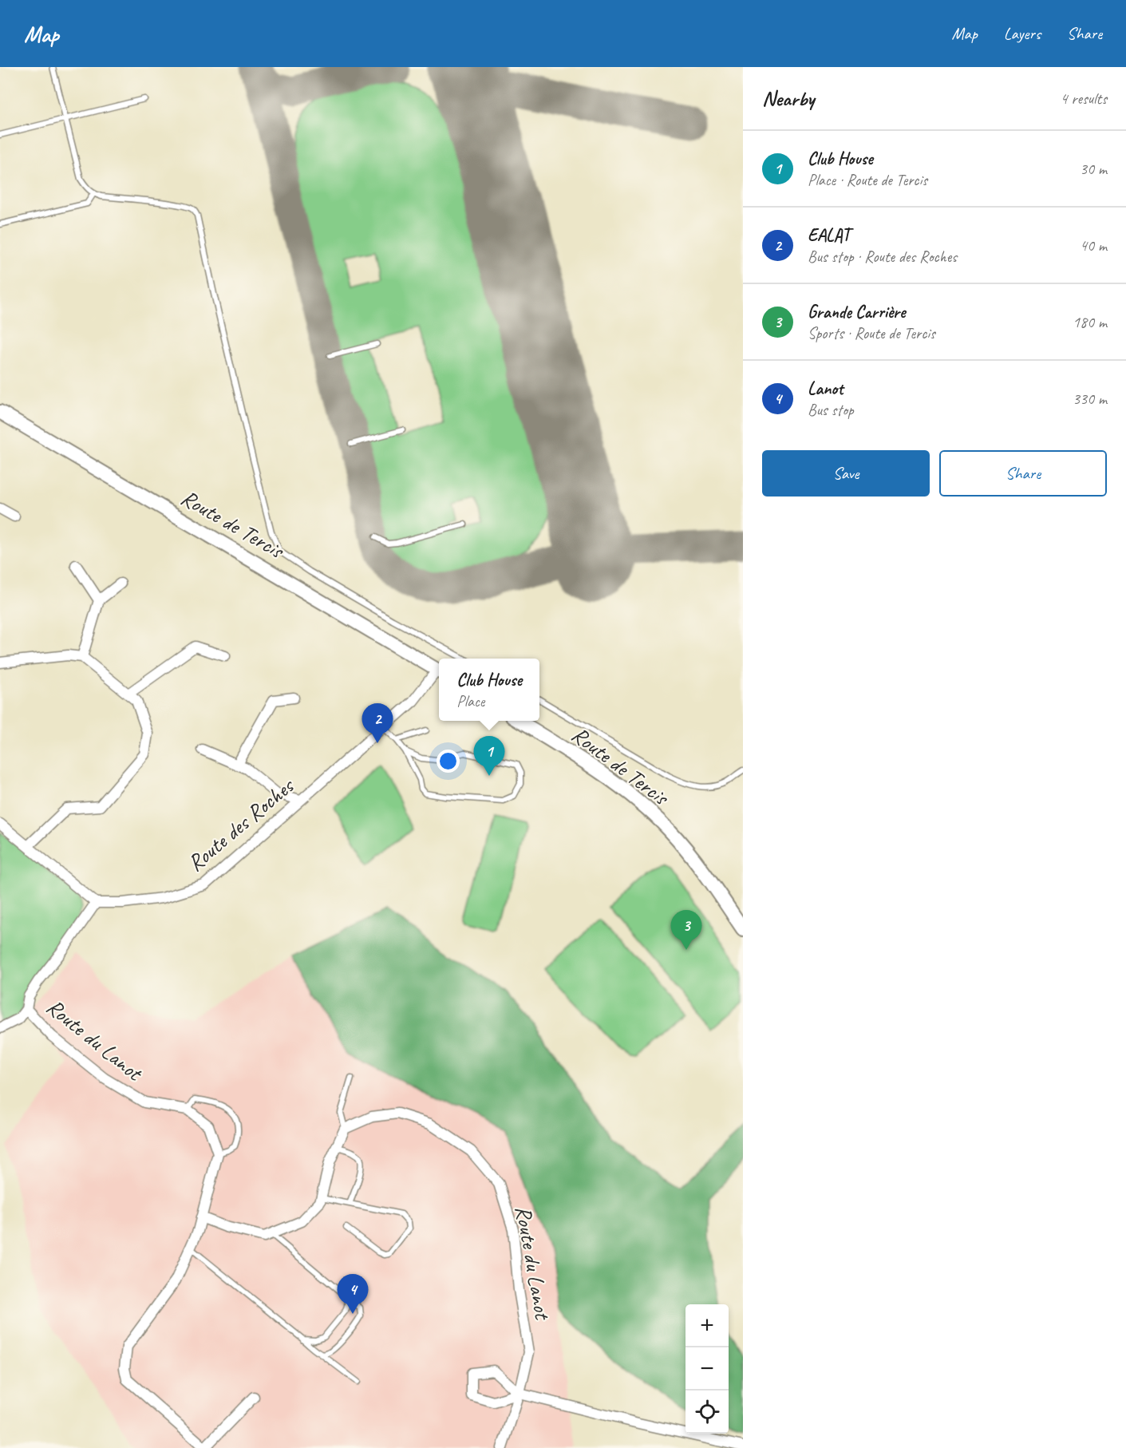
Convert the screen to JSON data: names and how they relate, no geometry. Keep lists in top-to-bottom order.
{
  "streets": {
    "main road": ["Route de Tercis"],
    "street": ["Route des Roches", "Route du Lanot"]
  },
  "page": {
    "header": "Map",
    "nav": ["Map", "Layers", "Share"],
    "heading": ["Nearby", "4 results"],
    "list": [
      {
        "mark": "1",
        "name": "Club House",
        "note": "Place · Route de Tercis",
        "value": "30 m"
      },
      {
        "mark": "2",
        "name": "EALAT",
        "note": "Bus stop · Route des Roches",
        "value": "40 m"
      },
      {
        "mark": "3",
        "name": "Grande Carrière",
        "note": "Sports · Route de Tercis",
        "value": "180 m"
      },
      {
        "mark": "4",
        "name": "Lanot",
        "note": "Bus stop",
        "value": "330 m"
      }
    ],
    "buttons": ["Save", "Share"],
    "popup": ["Club House", "Place"],
    "pins": [
      "2",
      "1",
      "3",
      "4"
    ],
    "map_buttons": ["+", "−"]
  }
}
